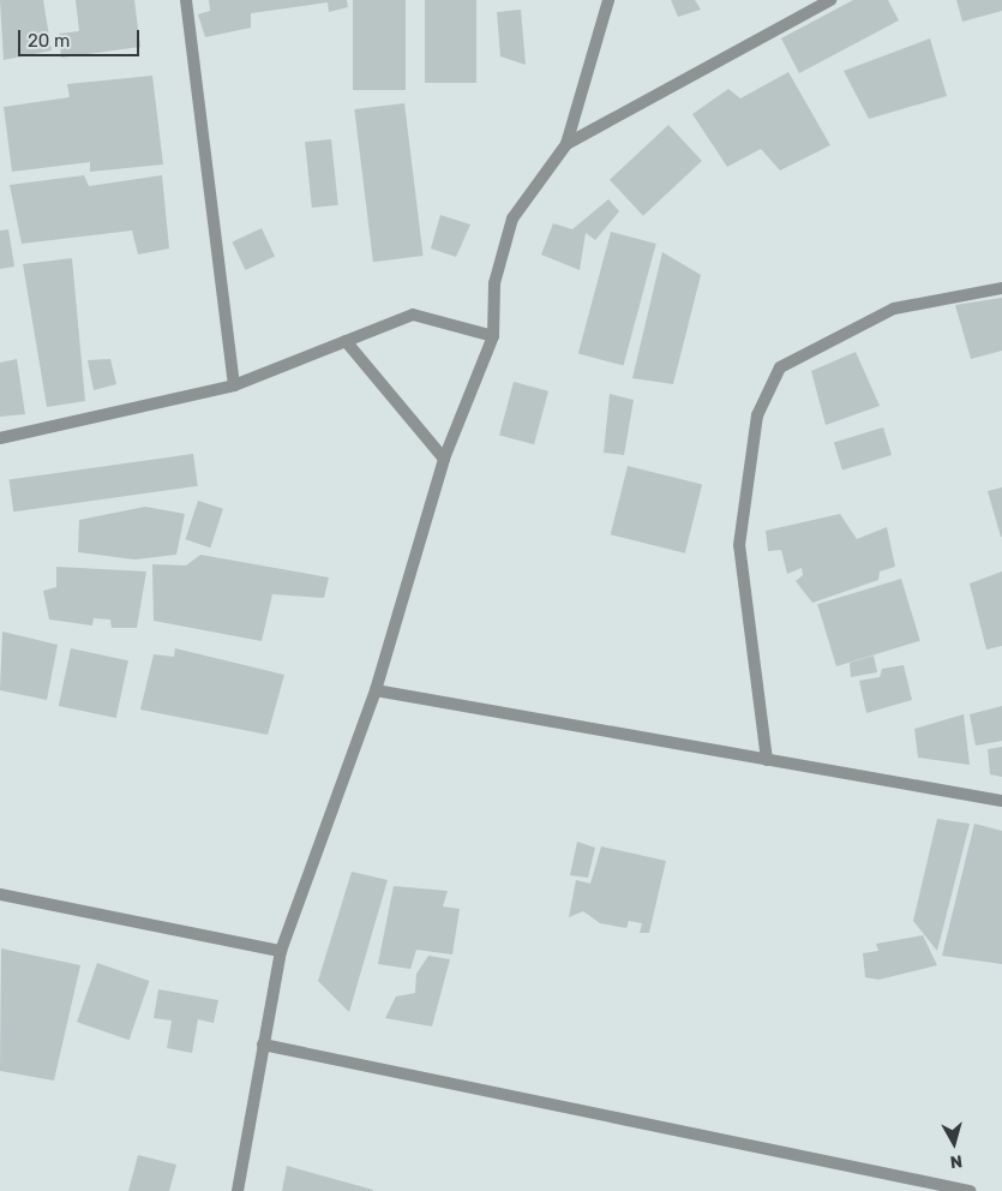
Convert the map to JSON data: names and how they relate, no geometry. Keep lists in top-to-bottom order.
{
  "scale_bar": "20 m",
  "north": "bottom"
}
